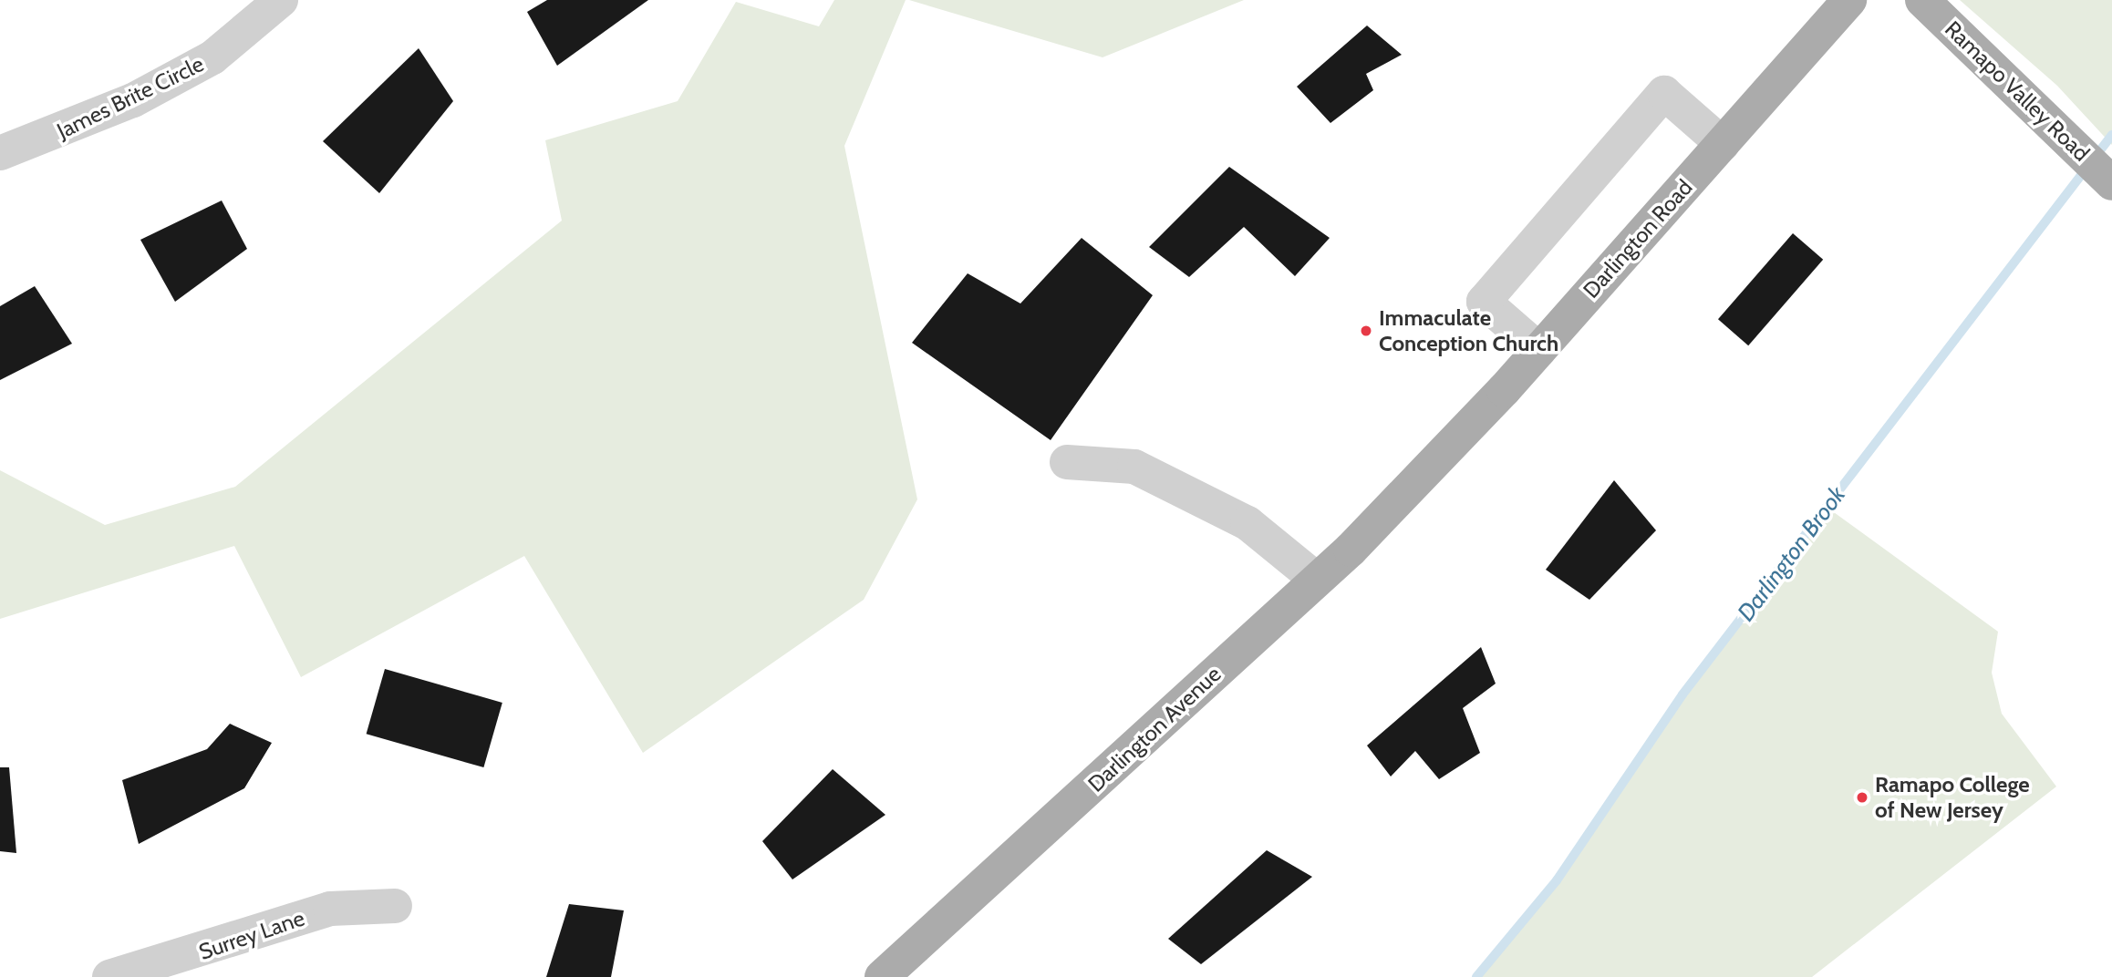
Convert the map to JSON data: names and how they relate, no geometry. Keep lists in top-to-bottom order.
{
  "streets": {
    "main road": ["Ramapo Valley Road", "Darlington Road", "Darlington Avenue"],
    "street": ["James Brite Circle", "Surrey Lane"]
  },
  "crossings": [
    ["Darlington Road", "Darlington Avenue"]
  ],
  "water": ["Darlington Brook"],
  "places": ["Immaculate Conception Church", "Ramapo College of New Jersey"]
}
